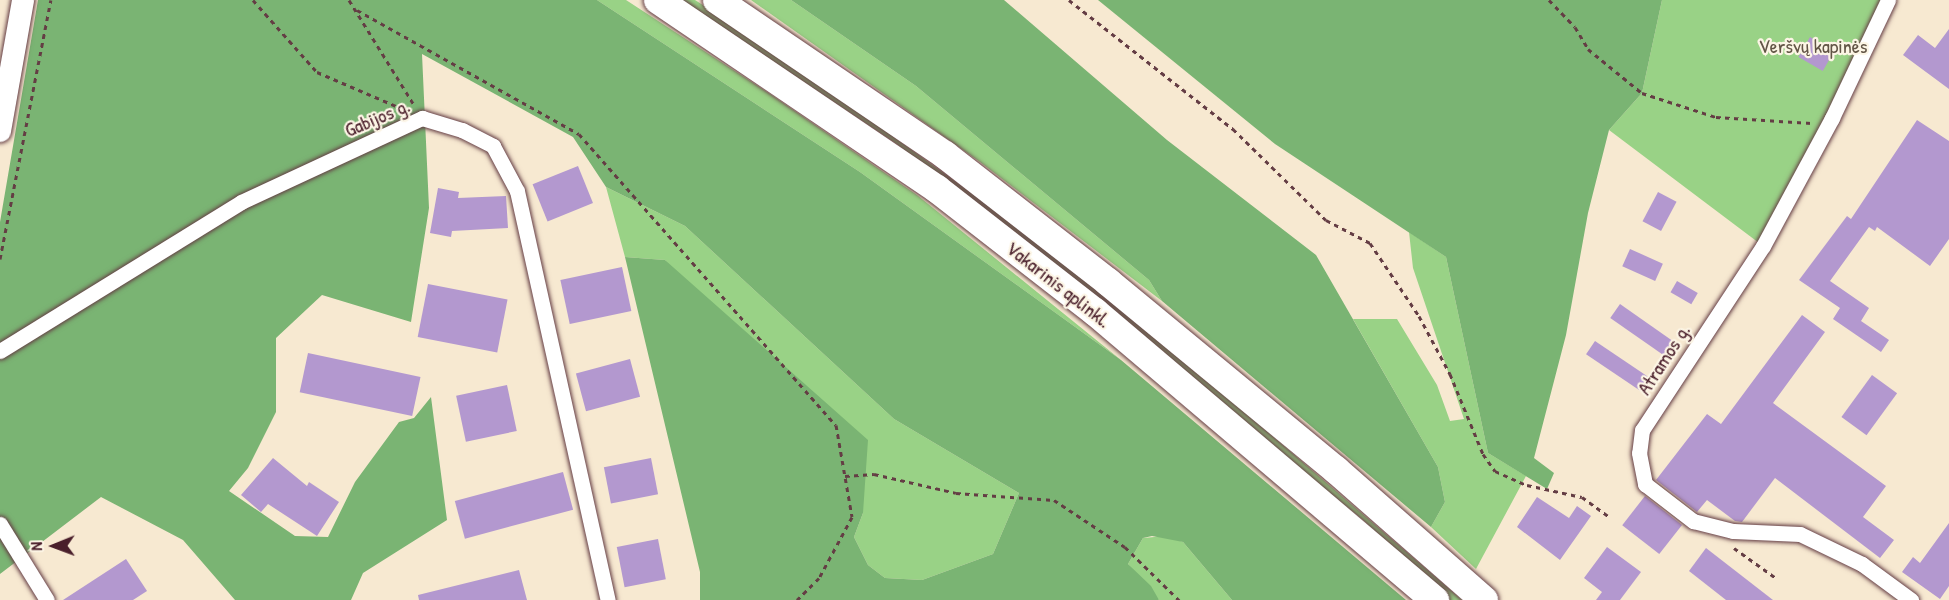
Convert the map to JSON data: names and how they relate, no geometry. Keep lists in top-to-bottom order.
{
  "streets": {
    "highway": ["Vakarinis aplinkl."],
    "street": ["Gabijos g.", "Atramos g."]
  },
  "parks": ["Veršvų kapinės"],
  "north": "left"
}
